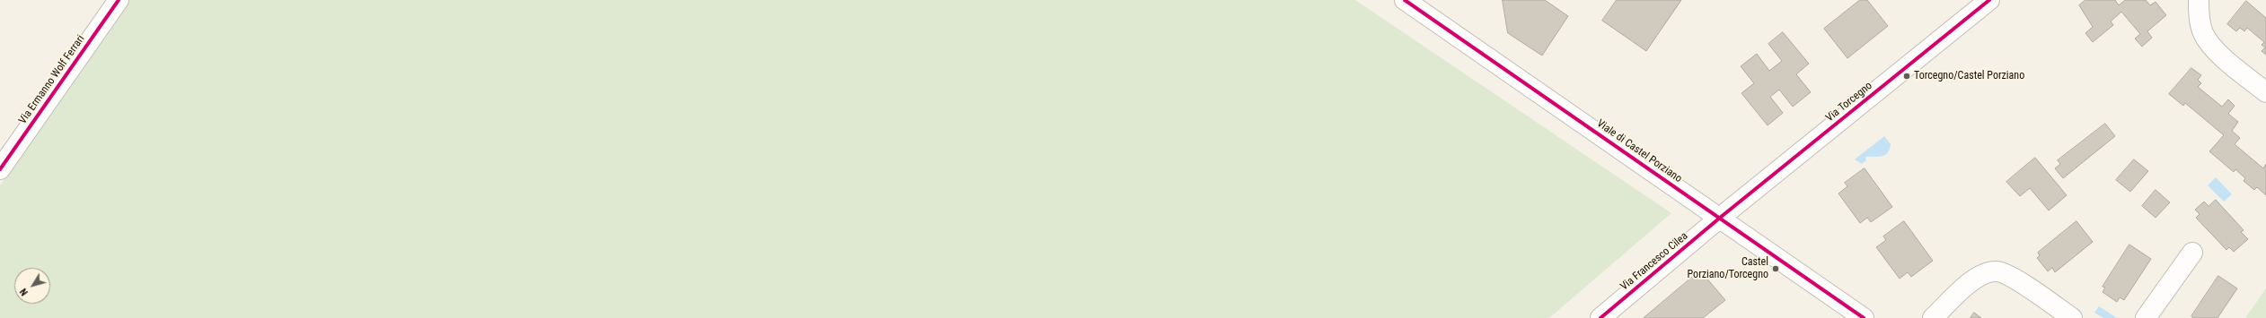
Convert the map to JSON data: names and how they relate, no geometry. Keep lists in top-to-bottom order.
{
  "streets": {
    "street": [
      "Via Ermanno Wolf Ferrari",
      "Via Torcegno",
      "Viale di Castel Porziano",
      "Via Francesco Cilea"
    ]
  },
  "crossings": [
    ["Via Torcegno", "Viale di Castel Porziano"],
    ["Via Torcegno", "Via Francesco Cilea"],
    ["Viale di Castel Porziano", "Via Francesco Cilea"]
  ],
  "places": ["Torcegno/Castel Porziano", "Castel Porziano/Torcegno"],
  "north": "bottom left"
}
